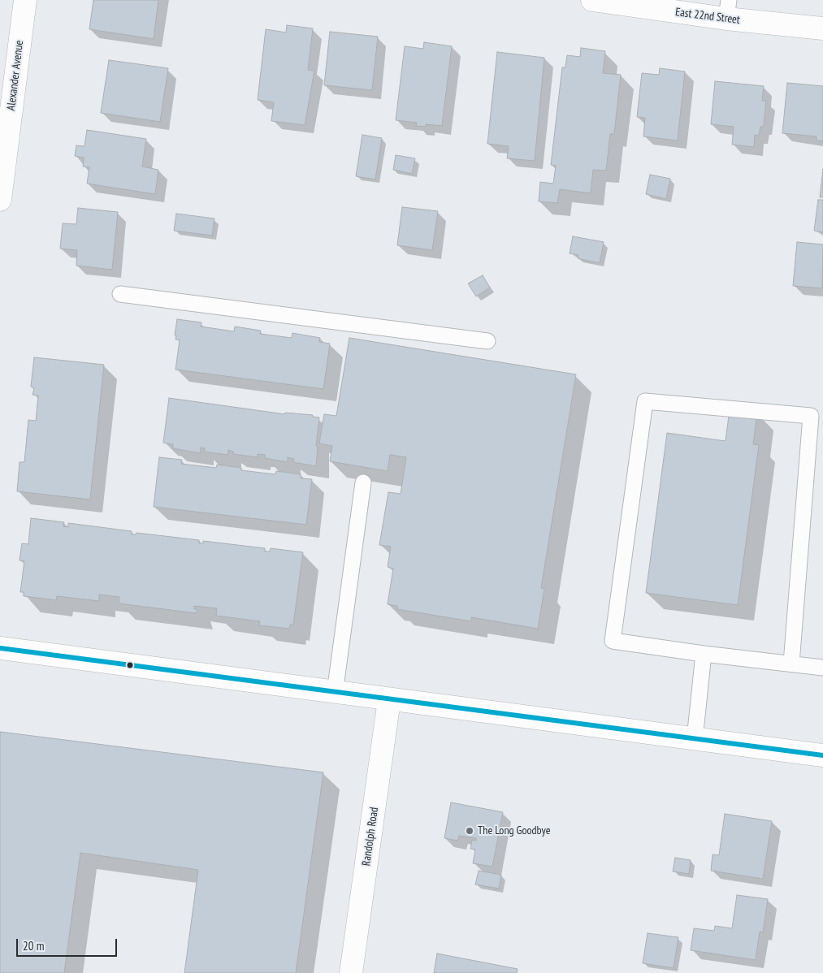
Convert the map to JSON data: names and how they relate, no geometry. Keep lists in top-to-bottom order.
{
  "streets": {
    "main road": ["East 22nd Street", "Alexander Avenue", "Randolph Road"]
  },
  "places": ["The Long Goodbye"],
  "scale_bar": "20 m"
}
